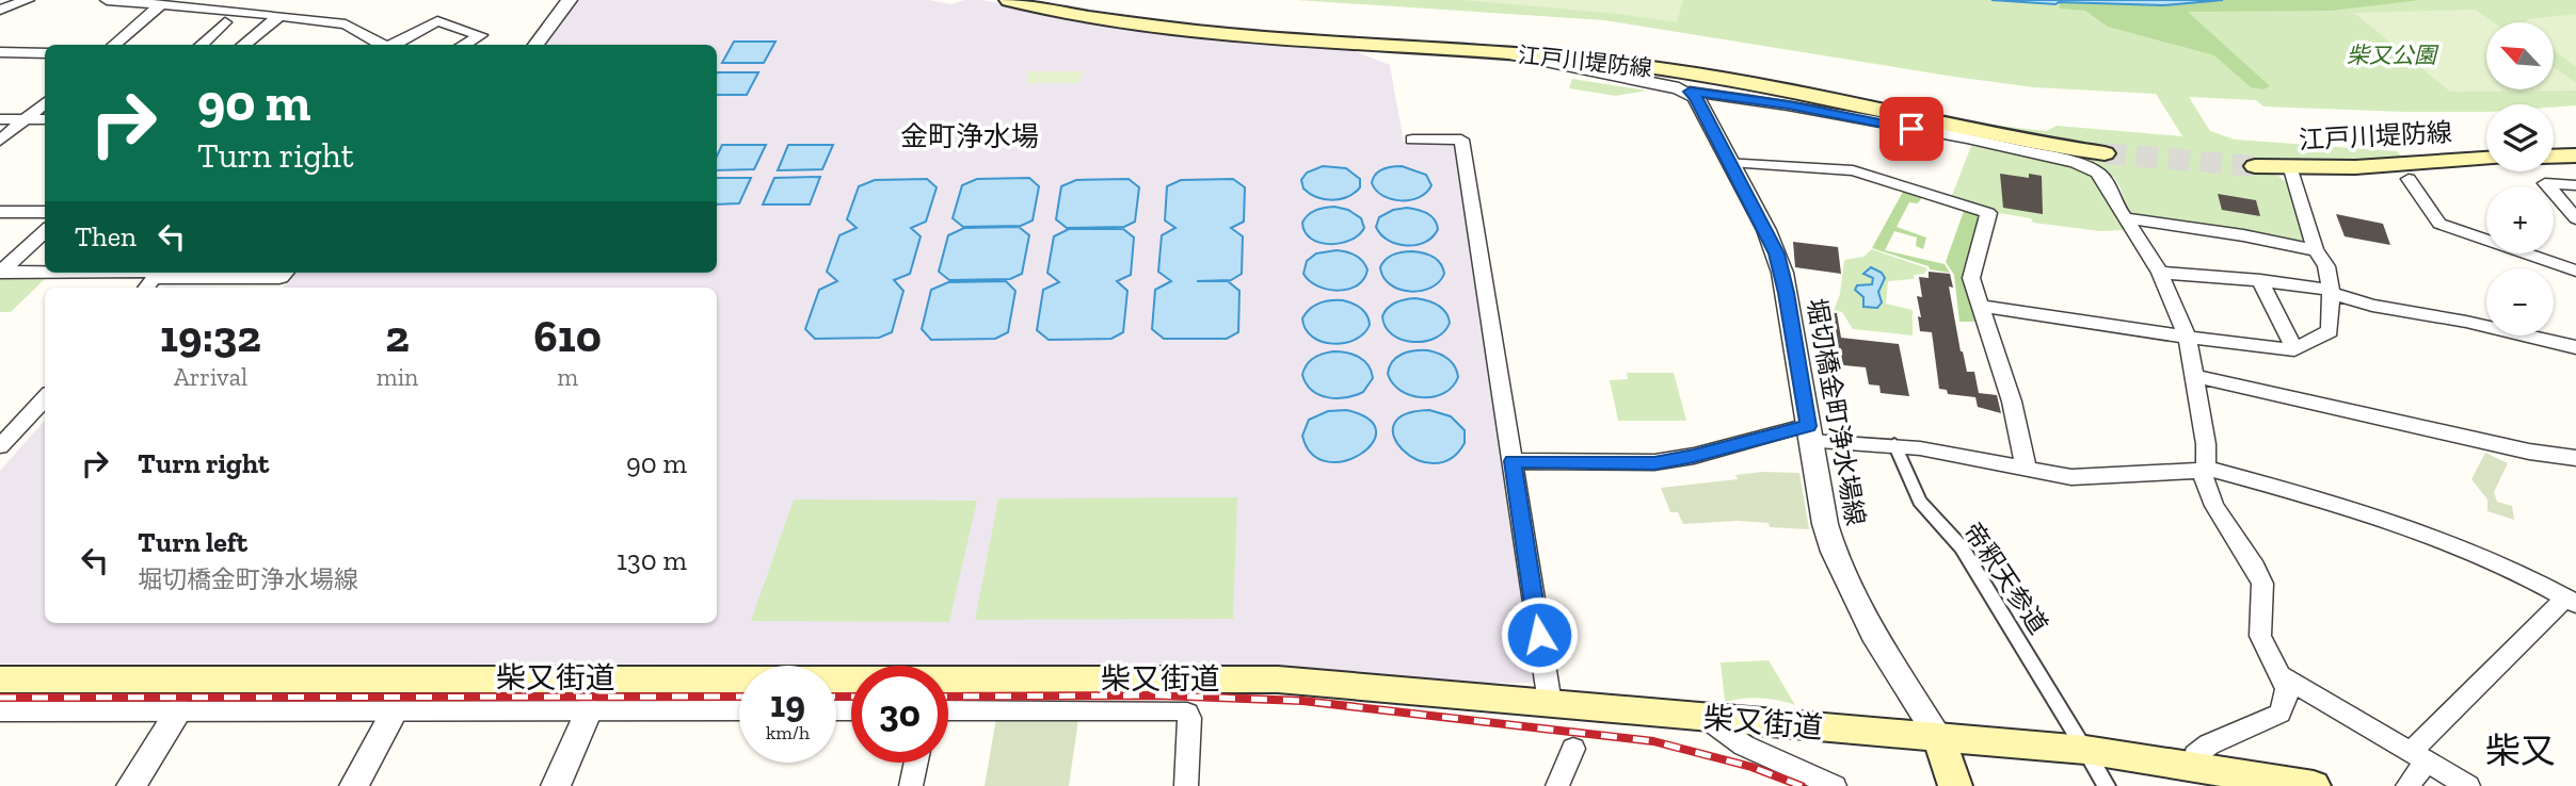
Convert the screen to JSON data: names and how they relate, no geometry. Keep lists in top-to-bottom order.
{
  "streets": {
    "main road": ["江戸川堤防線", "柴又街道"],
    "street": ["堀切橋金町浄水場線", "帝釈天参道"]
  },
  "crossings": [
    ["江戸川堤防線", "堀切橋金町浄水場線"],
    ["堀切橋金町浄水場線", "柴又街道"]
  ],
  "districts": ["金町浄水場", "柴又"],
  "parks": ["柴又公園"],
  "north": "top left",
  "page": {
    "map_buttons": ["+", "−"],
    "turn": ["90 m", "Turn right"],
    "then": "Then",
    "eta": [
      "19:32",
      "Arrival",
      "2",
      "min",
      "610",
      "m"
    ],
    "list": [
      {
        "name": "Turn right",
        "value": "90 m"
      },
      {
        "name": "Turn left",
        "note": "堀切橋金町浄水場線",
        "value": "130 m"
      }
    ],
    "speed": "19 km/h",
    "limit": "30"
  }
}
